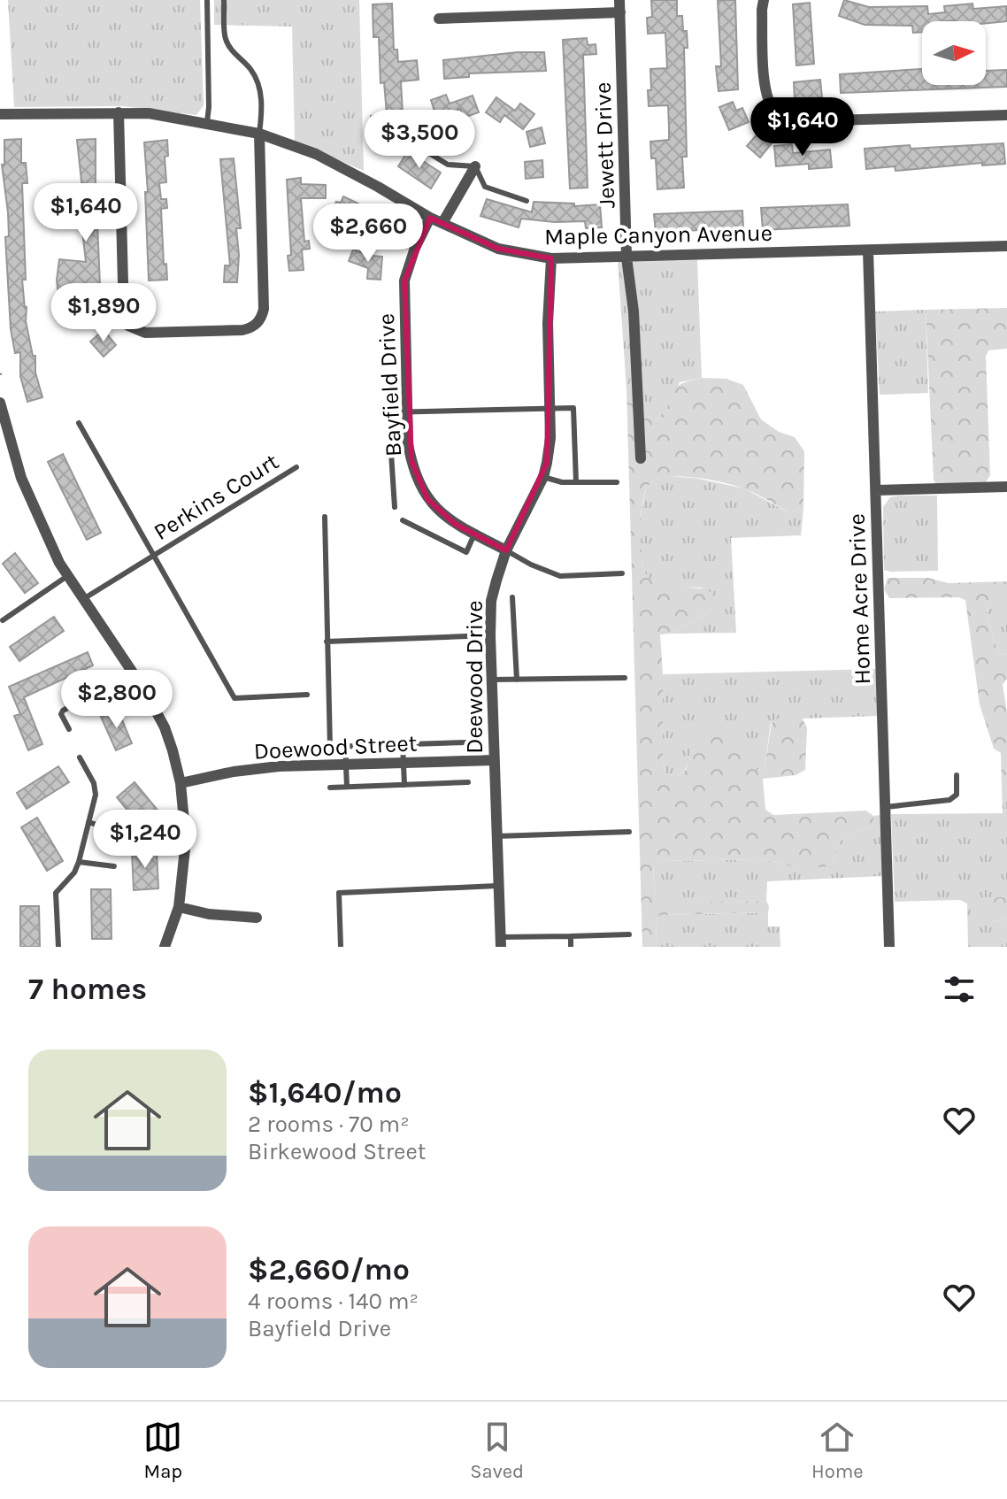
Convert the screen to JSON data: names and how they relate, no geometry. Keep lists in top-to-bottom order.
{
  "streets": {
    "street": [
      "Jewett Drive",
      "Maple Canyon Avenue",
      "Bayfield Drive",
      "Home Acre Drive",
      "Deewood Drive",
      "Doewood Street"
    ],
    "lane": ["Perkins Court"]
  },
  "crossings": [
    ["Jewett Drive", "Maple Canyon Avenue"],
    ["Maple Canyon Avenue", "Bayfield Drive"],
    ["Maple Canyon Avenue", "Home Acre Drive"],
    ["Maple Canyon Avenue", "Deewood Drive"],
    ["Bayfield Drive", "Deewood Drive"],
    ["Deewood Drive", "Doewood Street"]
  ],
  "north": "right",
  "page": {
    "price": [
      "$1,640",
      "$3,500",
      "$1,640",
      "$2,660",
      "$1,890",
      "$2,800",
      "$1,240"
    ],
    "heading": "7 homes",
    "list": [
      {
        "name": "$1,640/mo",
        "note": "2 rooms · 70 m² · Birkewood Street"
      },
      {
        "name": "$2,660/mo",
        "note": "4 rooms · 140 m² · Bayfield Drive"
      }
    ],
    "tabs": ["Map", "Saved", "Home"]
  }
}
